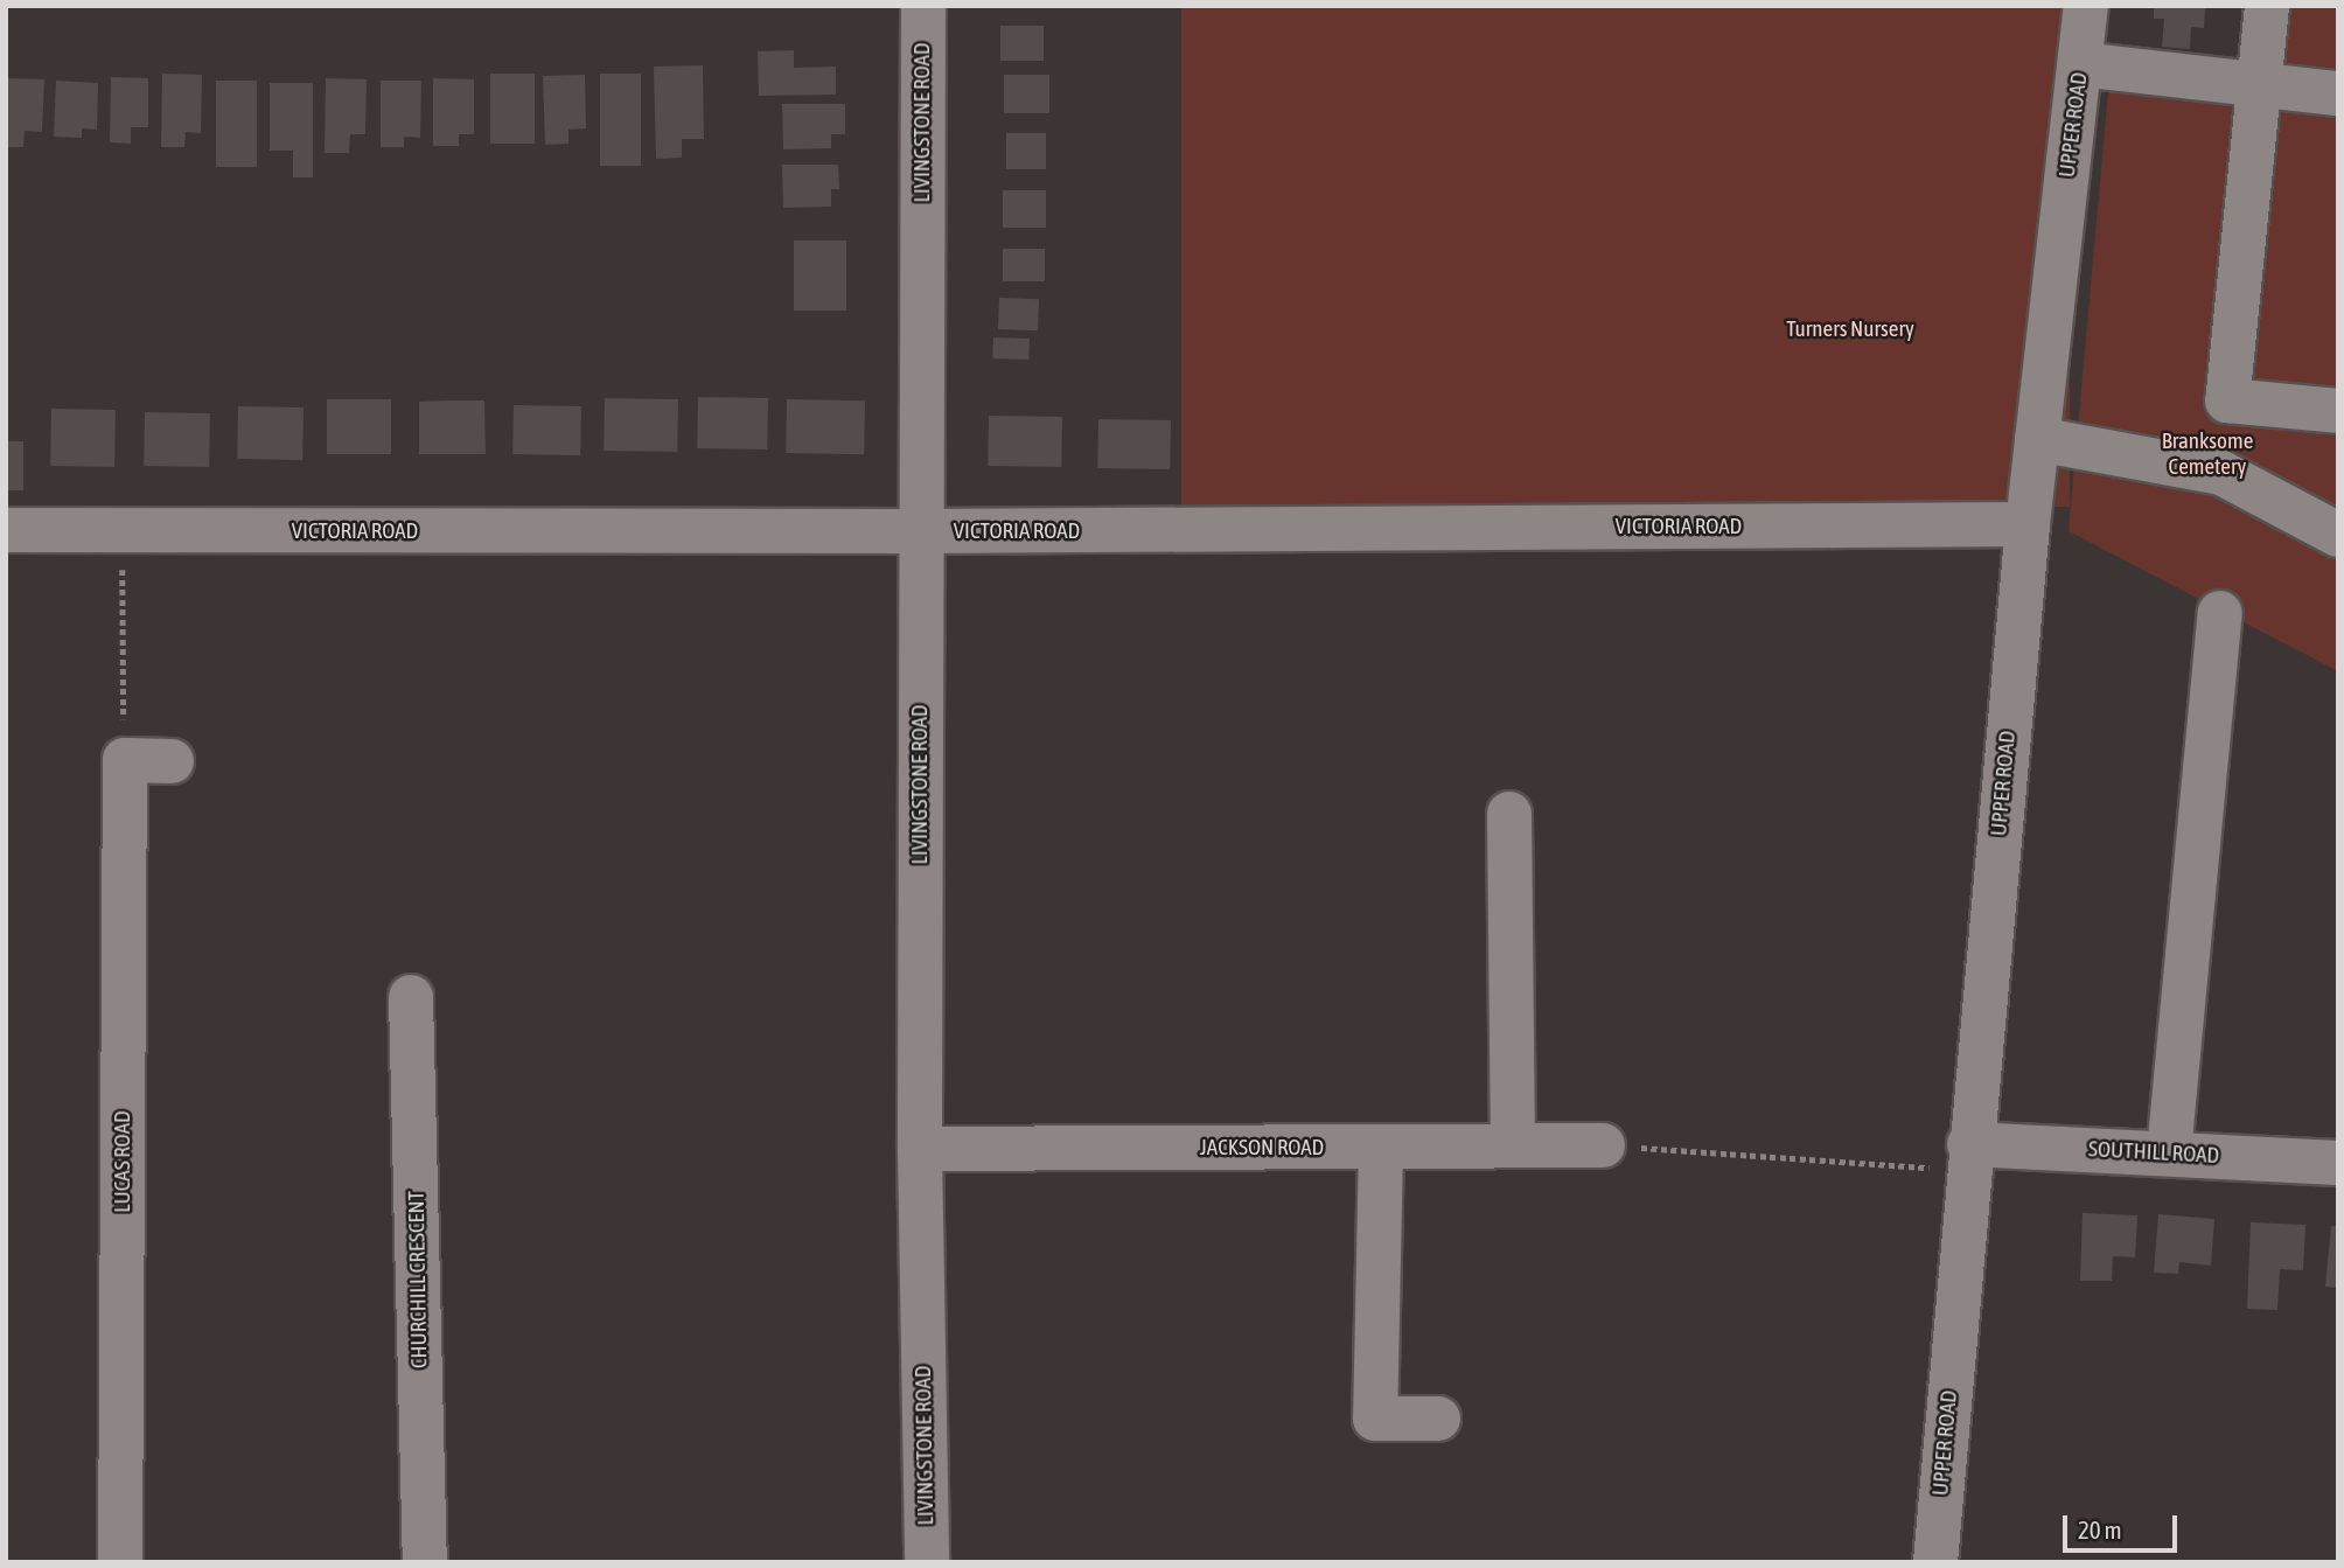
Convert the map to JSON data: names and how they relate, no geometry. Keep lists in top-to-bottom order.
{
  "streets": {
    "street": [
      "LIVINGSTONE ROAD",
      "UPPER ROAD",
      "VICTORIA ROAD",
      "JACKSON ROAD",
      "SOUTHILL ROAD",
      "LUCAS ROAD",
      "CHURCHILL CRESCENT"
    ]
  },
  "crossings": [
    ["LIVINGSTONE ROAD", "VICTORIA ROAD"],
    ["LIVINGSTONE ROAD", "JACKSON ROAD"],
    ["UPPER ROAD", "VICTORIA ROAD"],
    ["UPPER ROAD", "SOUTHILL ROAD"]
  ],
  "parks": ["Turners Nursery", "Branksome Cemetery"],
  "scale_bar": "20 m"
}
